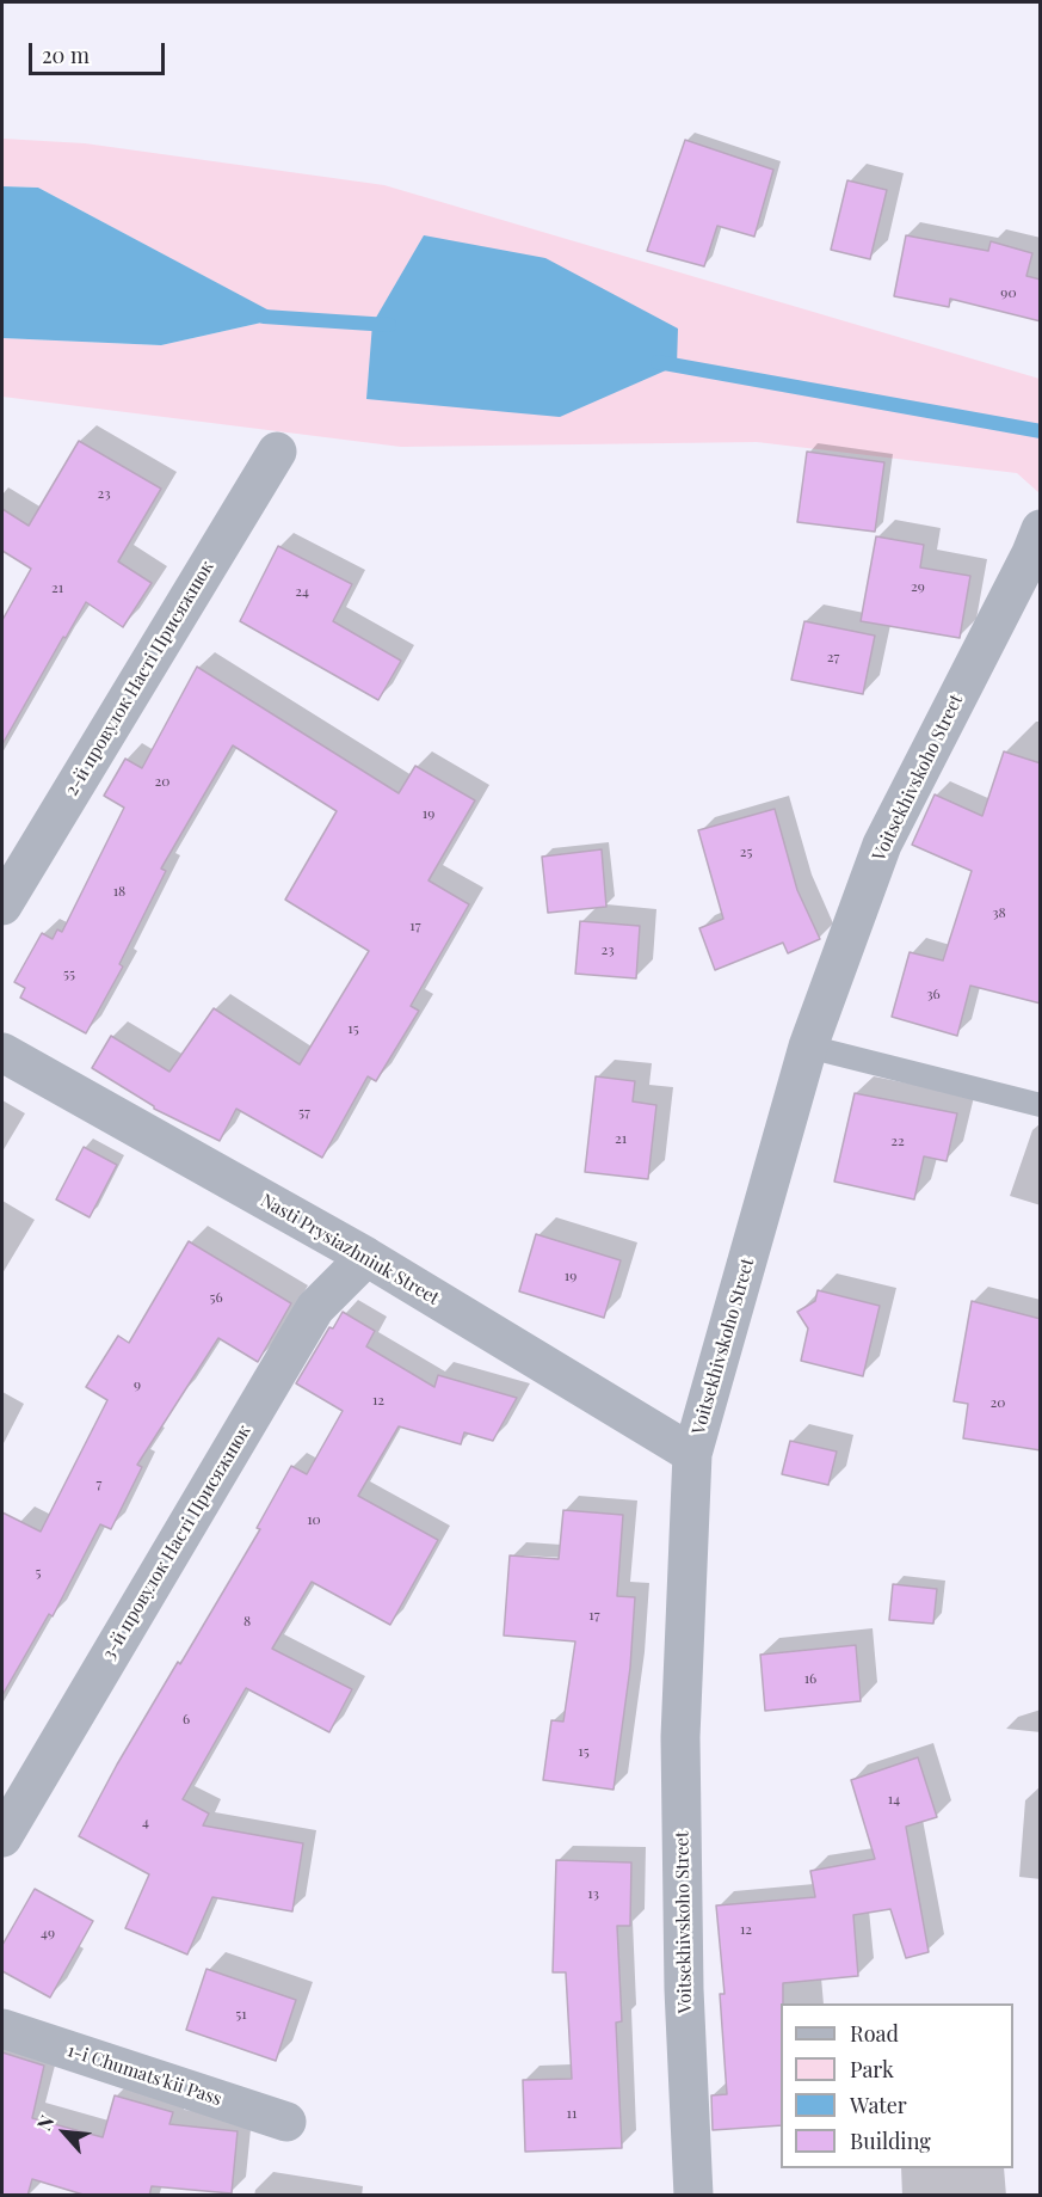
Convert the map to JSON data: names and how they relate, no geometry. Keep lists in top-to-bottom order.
{
  "streets": {
    "street": [
      "2-й провулок Насті Присяжнюк",
      "Voitsekhivskoho Street",
      "Nasti Prysiazhniuk Street",
      "3-й провулок Насті Присяжнюк",
      "1-i Chumats'kii Pass"
    ]
  },
  "crossings": [
    ["Voitsekhivskoho Street", "Nasti Prysiazhniuk Street"],
    ["Nasti Prysiazhniuk Street", "3-й провулок Насті Присяжнюк"]
  ],
  "house_numbers": [
    "90",
    "23",
    "29",
    "21",
    "24",
    "27",
    "20",
    "19",
    "25",
    "18",
    "38",
    "17",
    "23",
    "55",
    "36",
    "15",
    "57",
    "21",
    "22",
    "19",
    "56",
    "9",
    "12",
    "20",
    "7",
    "10",
    "5",
    "17",
    "8",
    "16",
    "6",
    "15",
    "14",
    "4",
    "13",
    "12",
    "49",
    "51",
    "11"
  ],
  "legend": [
    "Road",
    "Park",
    "Water",
    "Building"
  ],
  "scale_bar": "20 m",
  "north": "top left"
}
